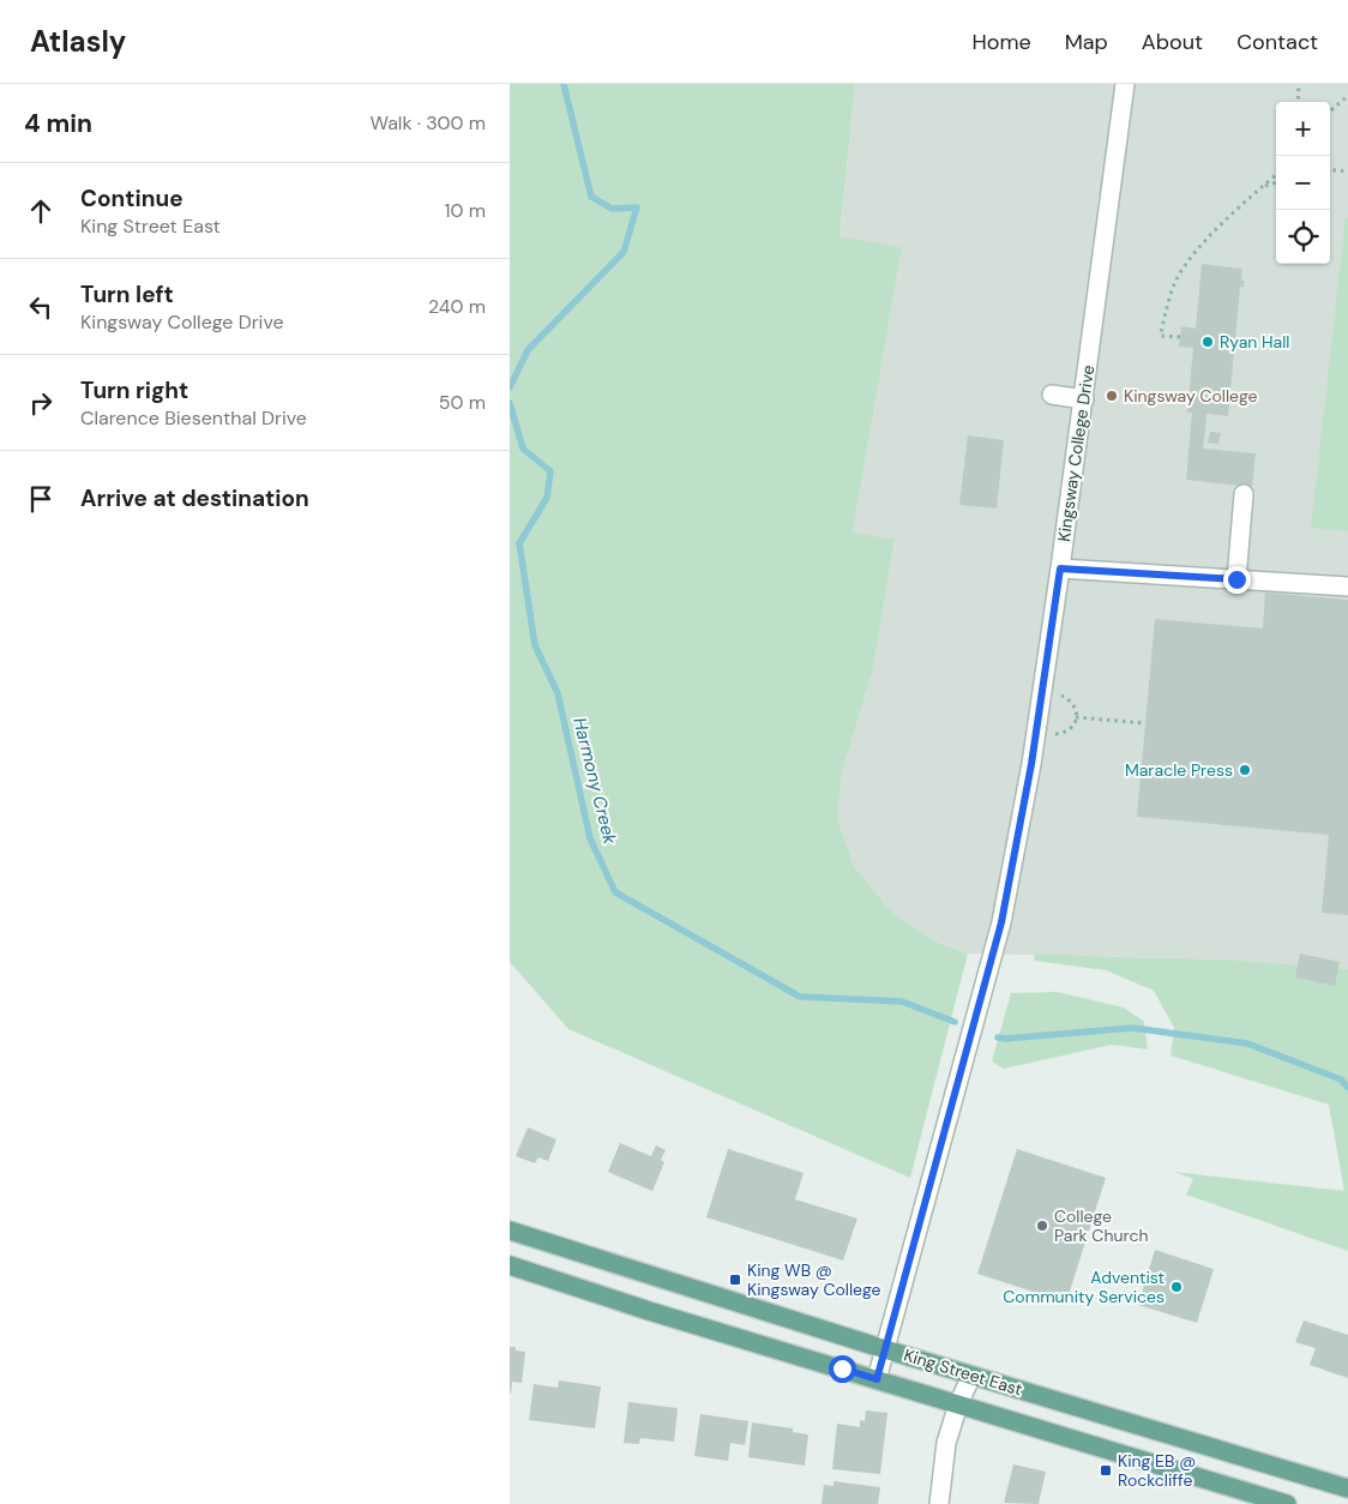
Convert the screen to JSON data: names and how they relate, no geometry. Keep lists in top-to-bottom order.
{
  "streets": {
    "main road": ["King Street East"],
    "street": ["Kingsway College Drive"]
  },
  "crossings": [
    ["Kingsway College Drive", "King Street East"]
  ],
  "water": ["Harmony Creek"],
  "places": {
    "other": [
      "Ryan Hall",
      "Kingsway College",
      "Maracle Press",
      "College Park Church",
      "Adventist Community Services"
    ],
    "transit": ["King WB @ Kingsway College", "King EB @ Rockcliffe"]
  },
  "page": {
    "header": "Atlasly",
    "nav": [
      "Home",
      "Map",
      "About",
      "Contact"
    ],
    "heading": ["4 min", "Walk · 300 m"],
    "map_buttons": ["+", "−"],
    "list": [
      ["Continue", "King Street East", "10 m"],
      ["Turn left", "Kingsway College Drive", "240 m"],
      ["Turn right", "Clarence Biesenthal Drive", "50 m"],
      "Arrive at destination"
    ]
  }
}
